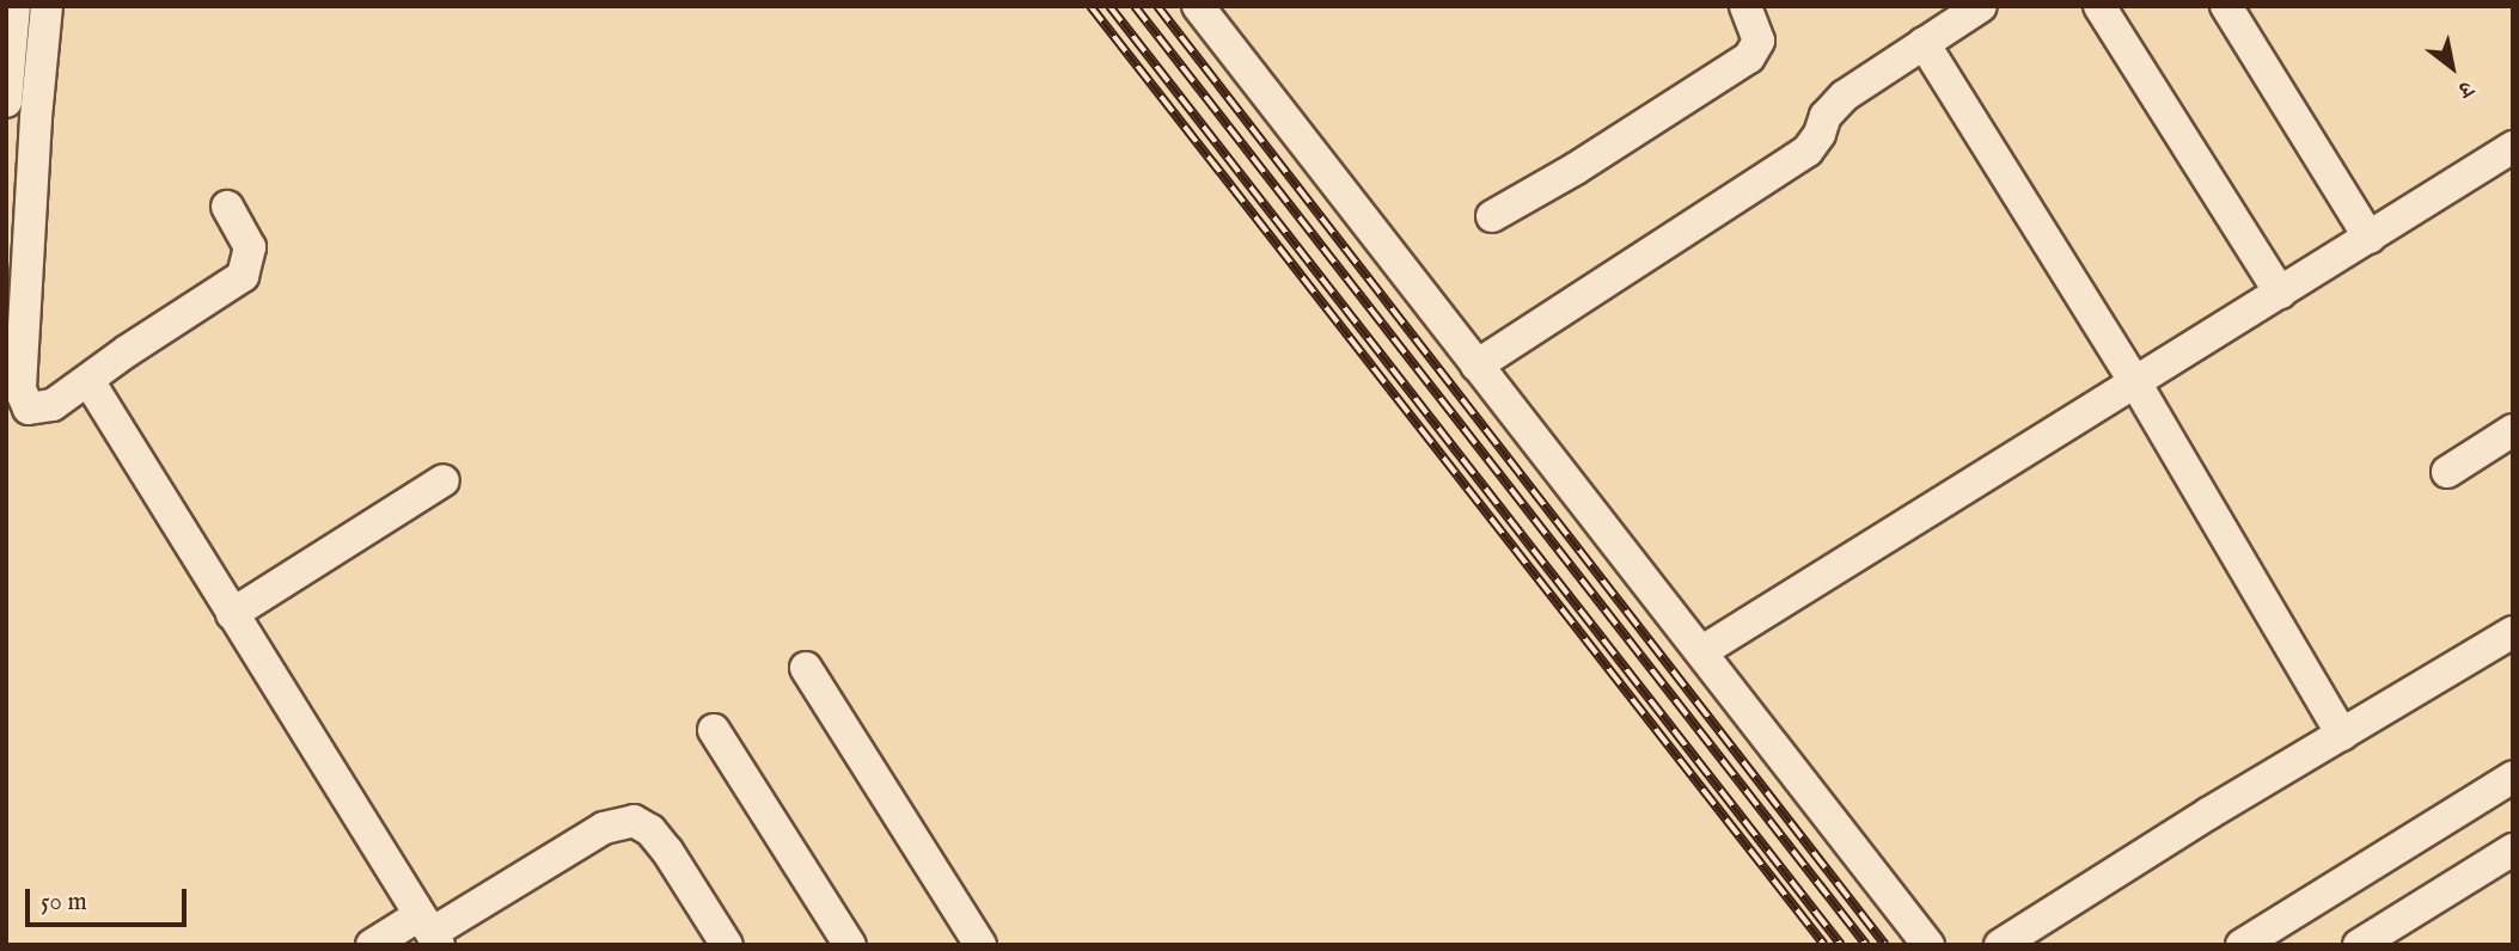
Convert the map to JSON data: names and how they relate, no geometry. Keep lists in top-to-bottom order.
{
  "scale_bar": "50 m",
  "north": "bottom right"
}
